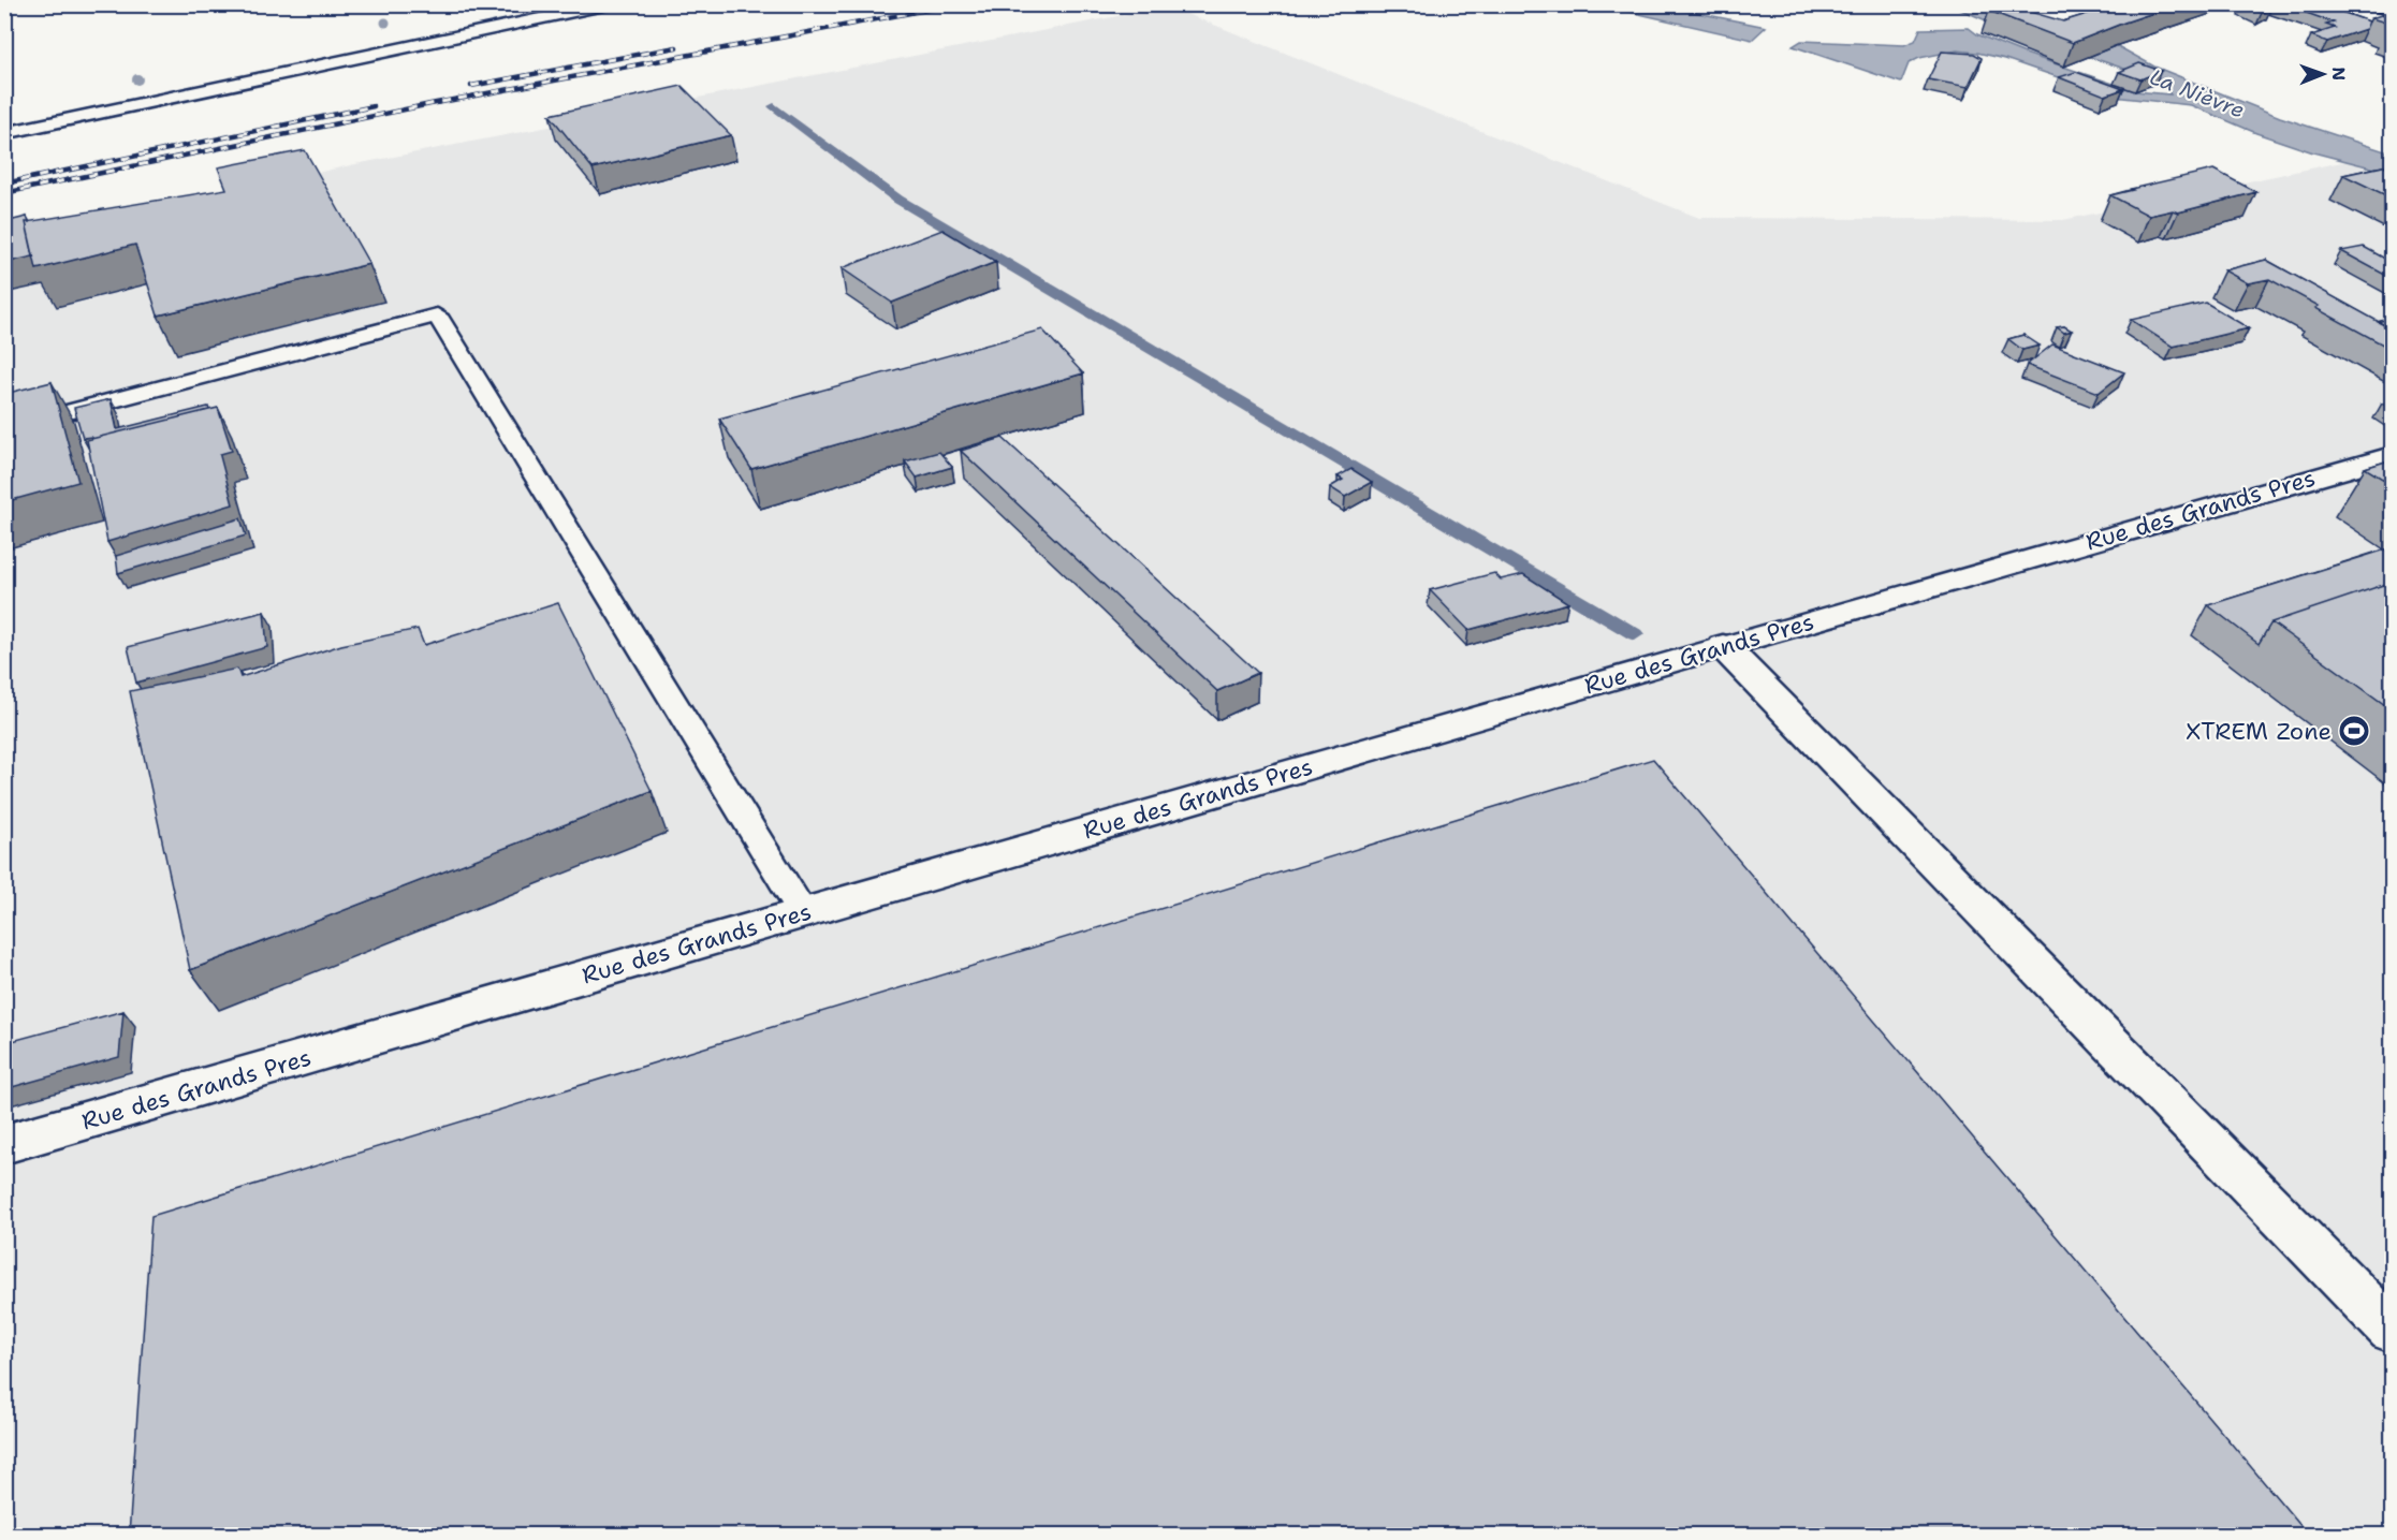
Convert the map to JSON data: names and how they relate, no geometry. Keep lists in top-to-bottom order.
{
  "streets": {
    "street": ["Rue des Grands Pres"]
  },
  "water": ["La Nièvre"],
  "places": {
    "sports": ["XTREM Zone"]
  },
  "north": "right"
}
